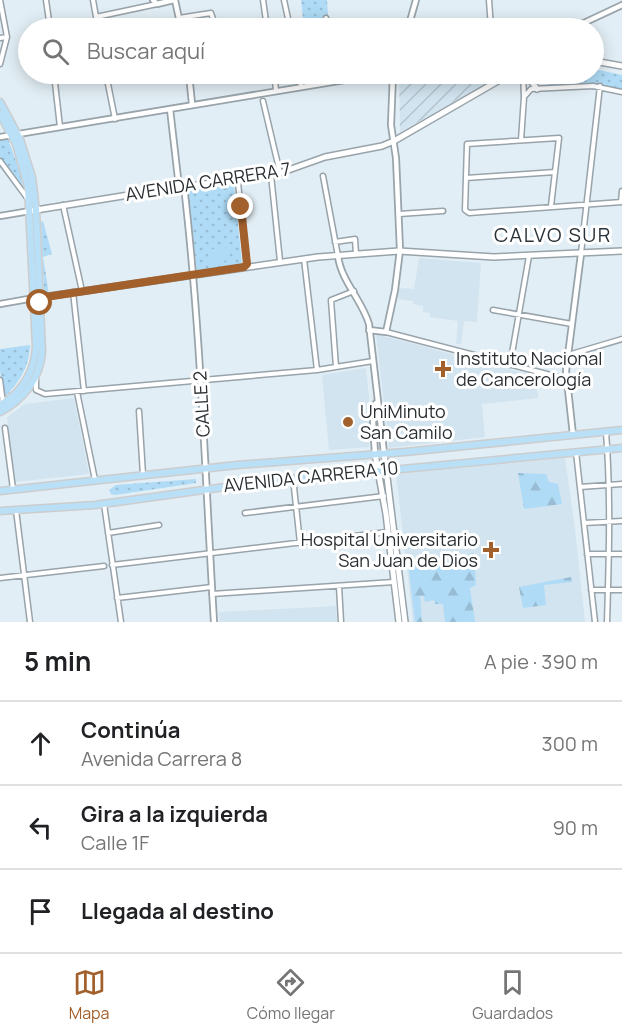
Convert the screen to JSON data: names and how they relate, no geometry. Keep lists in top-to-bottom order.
{
  "streets": {
    "main road": ["AVENIDA CARRERA 7", "AVENIDA CARRERA 10"],
    "street": ["CALLE 2"]
  },
  "crossings": [
    ["AVENIDA CARRERA 7", "CALLE 2"],
    ["CALLE 2", "AVENIDA CARRERA 10"]
  ],
  "districts": ["CALVO SUR"],
  "places": {
    "health": ["Instituto Nacional de Cancerología", "Hospital Universitario San Juan de Dios"],
    "other": ["UniMinuto San Camilo"]
  },
  "page": {
    "search": "Buscar aquí",
    "heading": ["5 min", "A pie · 390 m"],
    "list": [
      ["Continúa", "Avenida Carrera 8", "300 m"],
      ["Gira a la izquierda", "Calle 1F", "90 m"],
      "Llegada al destino"
    ],
    "nav": ["Mapa", "Cómo llegar", "Guardados"]
  }
}
